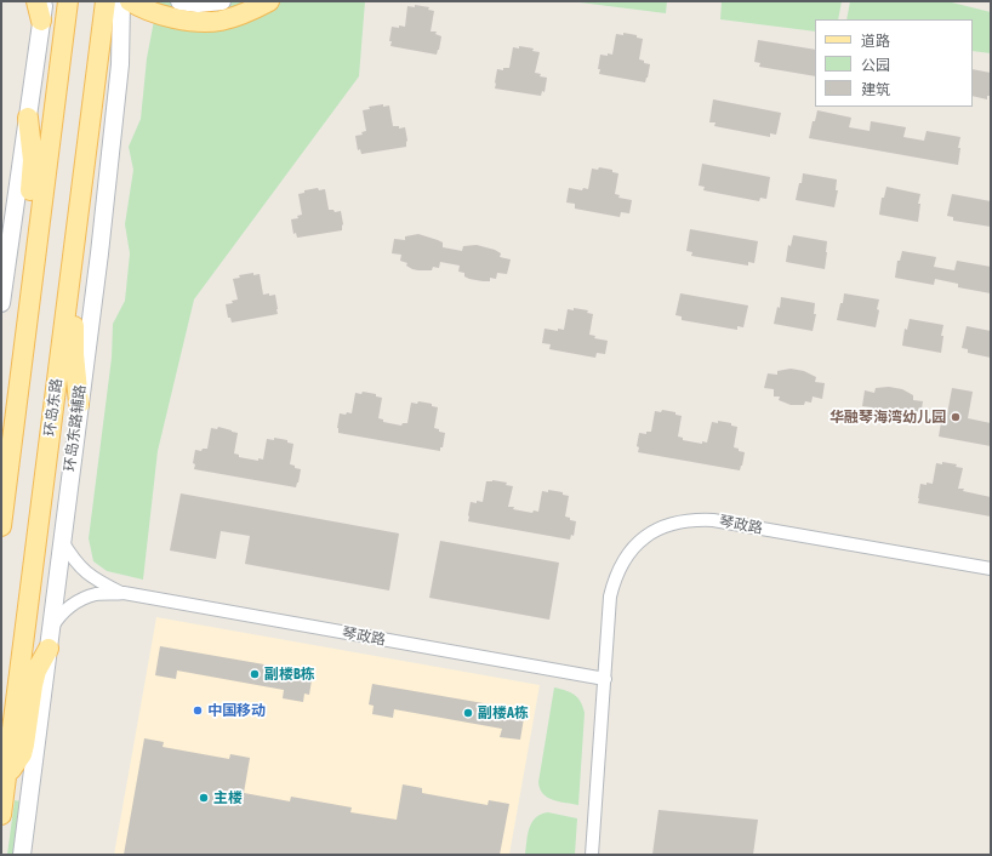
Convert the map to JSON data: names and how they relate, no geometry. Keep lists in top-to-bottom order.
{
  "streets": {
    "main road": ["环岛东路", "环岛东路辅路"],
    "street": ["琴政路"]
  },
  "places": [
    "华融琴海湾幼儿园",
    "副楼B栋",
    "中国移动",
    "副楼A栋",
    "主楼"
  ],
  "legend": ["道路", "公园", "建筑"]
}
